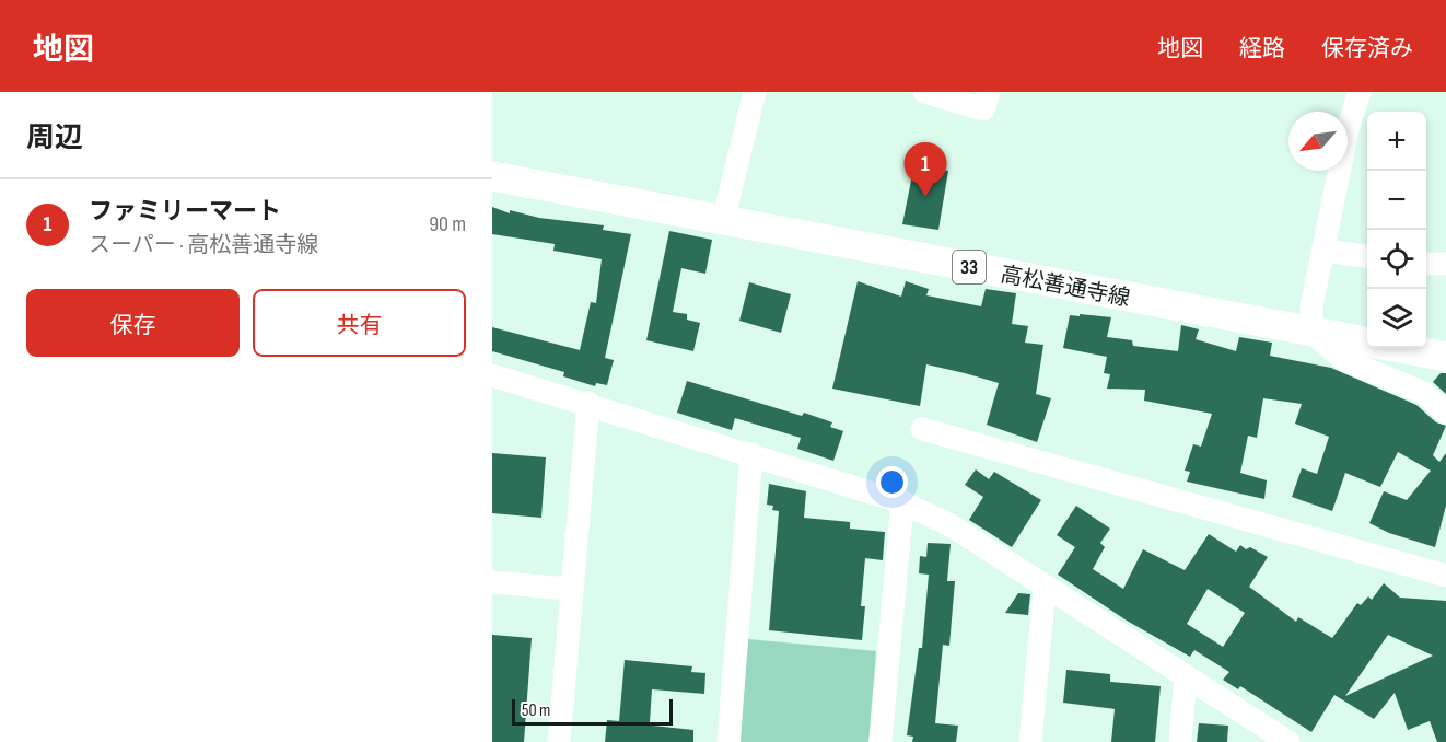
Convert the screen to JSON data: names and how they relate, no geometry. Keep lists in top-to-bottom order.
{
  "streets": {
    "main road": ["33", "高松善通寺線"]
  },
  "scale_bar": "50 m",
  "north": "bottom left",
  "page": {
    "header": "地図",
    "nav": ["地図", "経路", "保存済み"],
    "heading": "周辺",
    "map_buttons": ["+", "−"],
    "pins": "1",
    "list": [
      {
        "mark": "1",
        "name": "ファミリーマート",
        "note": "スーパー · 高松善通寺線",
        "value": "90 m"
      }
    ],
    "buttons": ["保存", "共有"],
    "scale": "50 m"
  }
}
